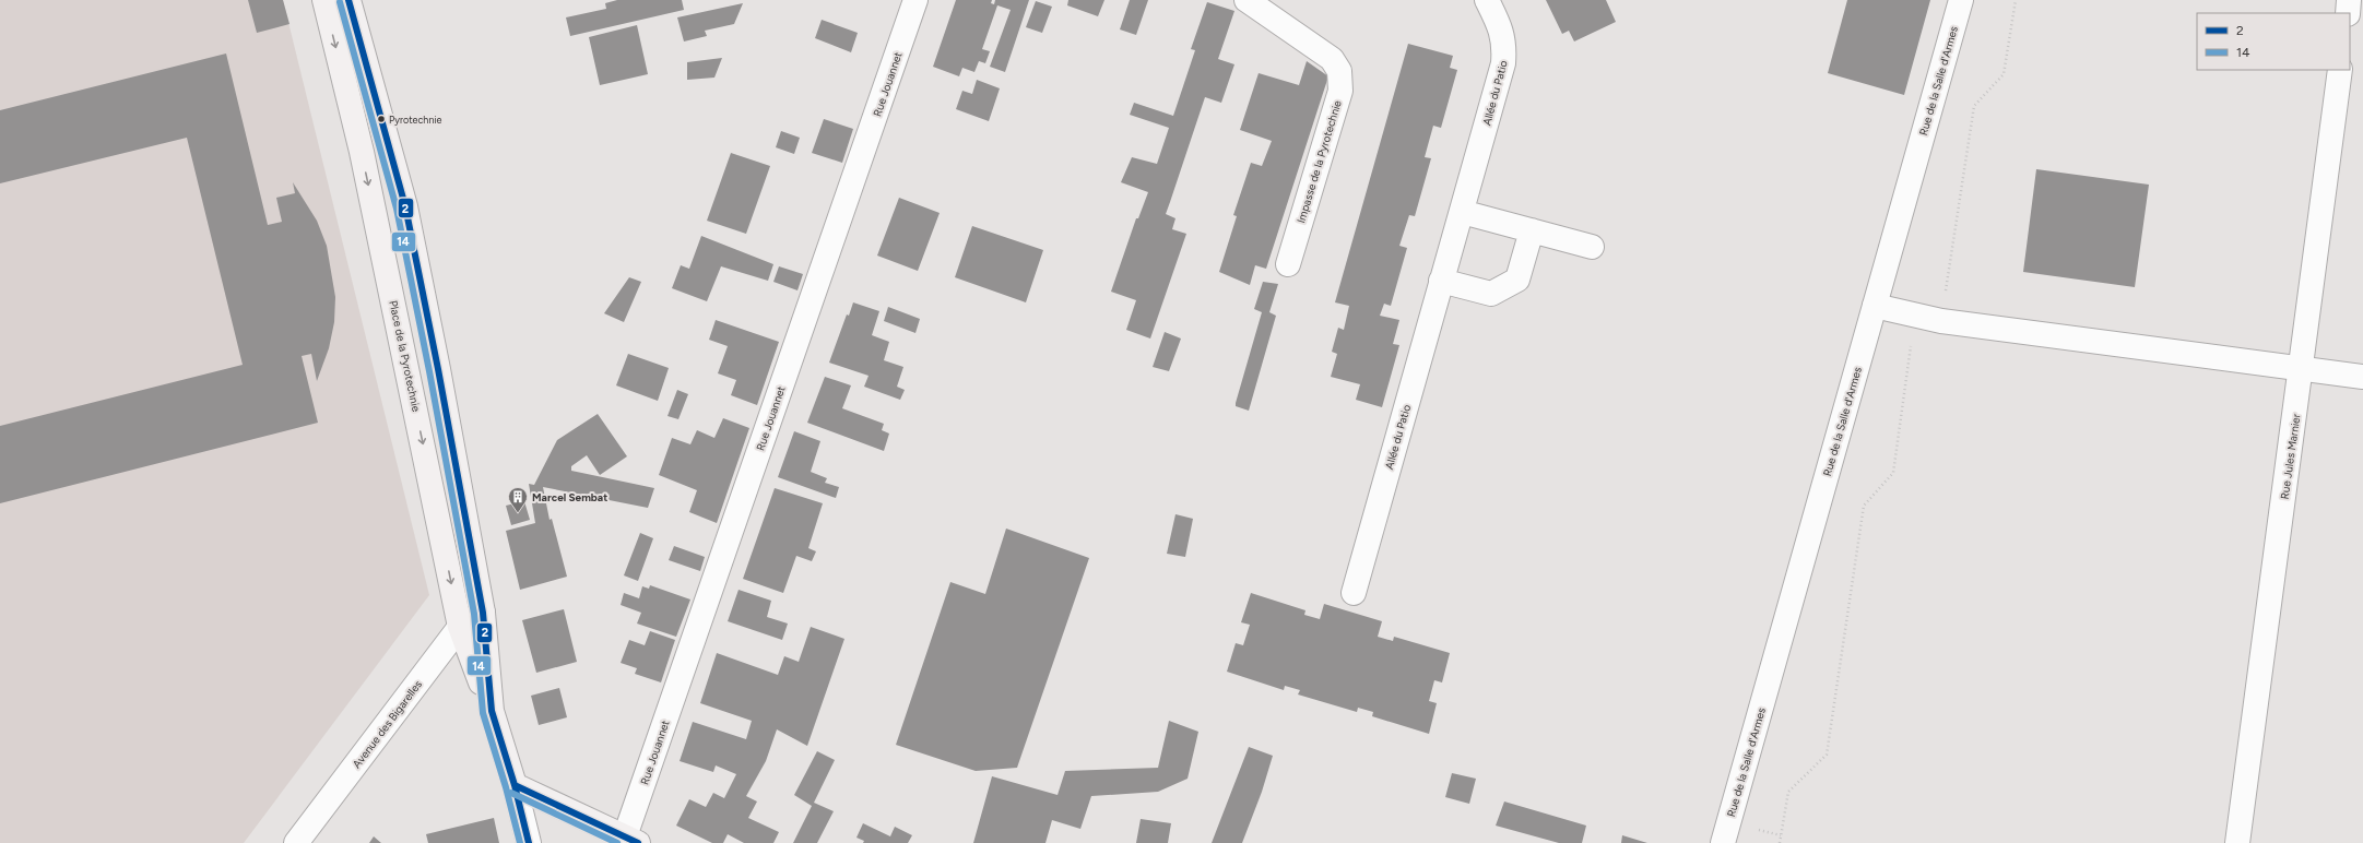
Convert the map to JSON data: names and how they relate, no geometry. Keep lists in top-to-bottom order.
{
  "streets": {
    "main road": ["Place de la Pyrotechnie"],
    "street": [
      "Rue de la Salle d'Armes",
      "Rue Jouannet",
      "Allée du Patio",
      "Impasse de la Pyrotechnie",
      "Rue Jules Marnier",
      "Avenue des Bigarelles"
    ]
  },
  "crossings": [
    ["Place de la Pyrotechnie", "Avenue des Bigarelles"]
  ],
  "places": {
    "other": ["Pyrotechnie"],
    "building": ["Marcel Sembat"]
  },
  "lines": ["transit line 2", "transit line 14"],
  "legend": ["2", "14"]
}
